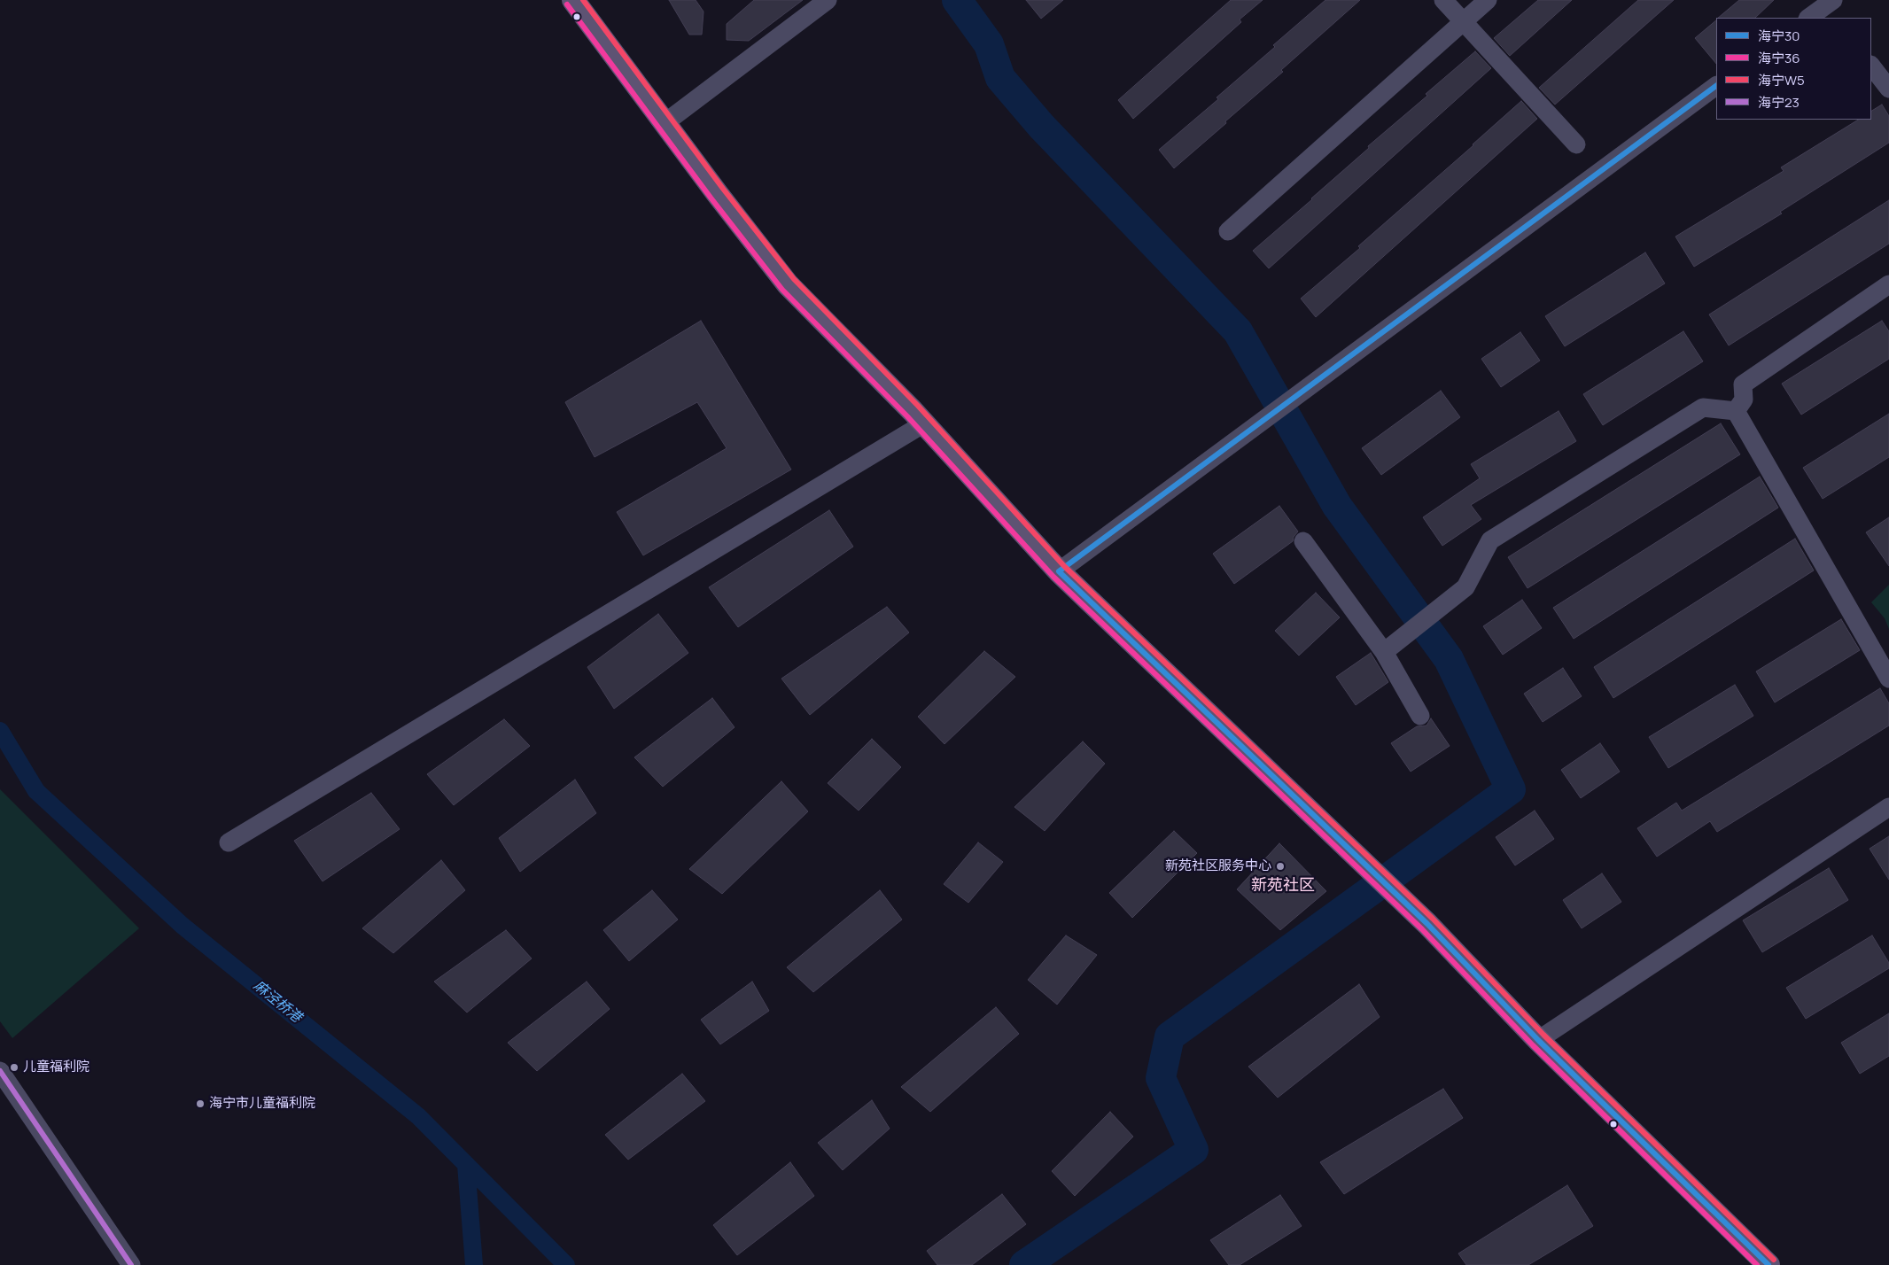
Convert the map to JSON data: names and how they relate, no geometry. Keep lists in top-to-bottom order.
{
  "districts": ["新苑社区"],
  "water": ["麻泾桥港"],
  "places": ["新苑社区服务中心", "儿童福利院", "海宁市儿童福利院"],
  "lines": [
    "transit line 海宁W5",
    "transit line 海宁36",
    "transit line 海宁30",
    "transit line 海宁23"
  ],
  "legend": [
    "海宁30",
    "海宁36",
    "海宁W5",
    "海宁23"
  ]
}
